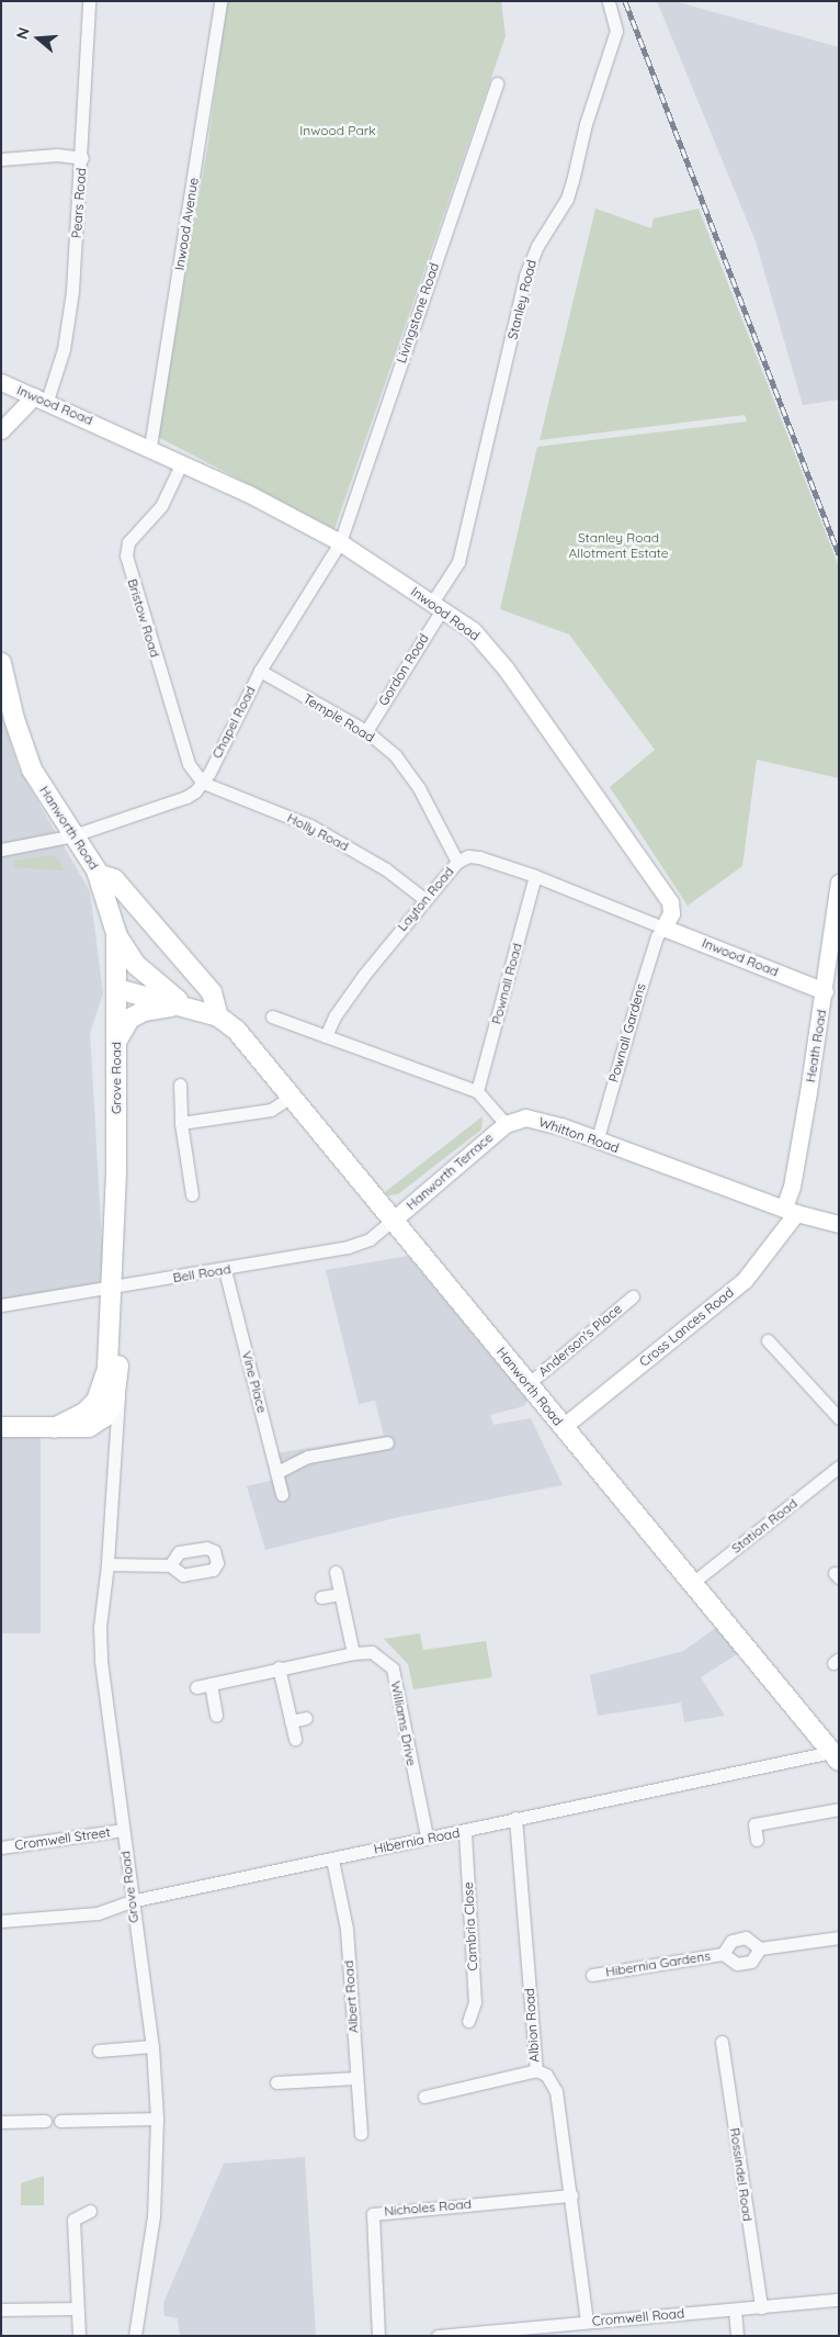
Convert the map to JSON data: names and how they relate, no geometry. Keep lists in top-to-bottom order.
{
  "streets": {
    "main road": ["Hanworth Road", "Grove Road"],
    "street": [
      "Pears Road",
      "Inwood Avenue",
      "Stanley Road",
      "Livingstone Road",
      "Inwood Road",
      "Bristow Road",
      "Gordon Road",
      "Temple Road",
      "Chapel Road",
      "Holly Road",
      "Layton Road",
      "Pownall Road",
      "Pownall Gardens",
      "Heath Road",
      "Whitton Road",
      "Hanworth Terrace",
      "Bell Road",
      "Cross Lances Road",
      "Anderson's Place",
      "Vine Place",
      "Station Road",
      "Williams Drive",
      "Cromwell Street",
      "Hibernia Road",
      "Cambria Close",
      "Hibernia Gardens",
      "Albert Road",
      "Albion Road",
      "Rossindel Road",
      "Nicholes Road",
      "Cromwell Road"
    ]
  },
  "crossings": [
    ["Pears Road", "Inwood Road"],
    ["Inwood Avenue", "Inwood Road"],
    ["Stanley Road", "Inwood Road"],
    ["Stanley Road", "Gordon Road"],
    ["Livingstone Road", "Inwood Road"],
    ["Livingstone Road", "Chapel Road"],
    ["Inwood Road", "Bristow Road"],
    ["Inwood Road", "Gordon Road"],
    ["Inwood Road", "Chapel Road"],
    ["Inwood Road", "Layton Road"],
    ["Inwood Road", "Pownall Gardens"],
    ["Inwood Road", "Heath Road"],
    ["Bristow Road", "Chapel Road"],
    ["Bristow Road", "Holly Road"],
    ["Gordon Road", "Temple Road"],
    ["Temple Road", "Chapel Road"],
    ["Temple Road", "Layton Road"],
    ["Chapel Road", "Hanworth Road"],
    ["Chapel Road", "Holly Road"],
    ["Hanworth Road", "Grove Road"],
    ["Hanworth Road", "Hanworth Terrace"],
    ["Hanworth Road", "Bell Road"],
    ["Hanworth Road", "Cross Lances Road"],
    ["Hanworth Road", "Anderson's Place"],
    ["Hanworth Road", "Station Road"],
    ["Hanworth Road", "Hibernia Road"],
    ["Holly Road", "Layton Road"],
    ["Layton Road", "Pownall Road"],
    ["Layton Road", "Pownall Gardens"],
    ["Pownall Gardens", "Whitton Road"],
    ["Heath Road", "Whitton Road"],
    ["Heath Road", "Cross Lances Road"],
    ["Grove Road", "Bell Road"],
    ["Grove Road", "Cromwell Street"],
    ["Grove Road", "Hibernia Road"],
    ["Whitton Road", "Hanworth Terrace"],
    ["Whitton Road", "Cross Lances Road"],
    ["Hanworth Terrace", "Bell Road"],
    ["Bell Road", "Vine Place"],
    ["Williams Drive", "Hibernia Road"],
    ["Hibernia Road", "Cambria Close"],
    ["Hibernia Road", "Albert Road"],
    ["Hibernia Road", "Albion Road"],
    ["Albion Road", "Nicholes Road"],
    ["Albion Road", "Cromwell Road"],
    ["Rossindel Road", "Cromwell Road"]
  ],
  "parks": ["Inwood Park", "Stanley Road Allotment Estate"],
  "north": "left"
}
